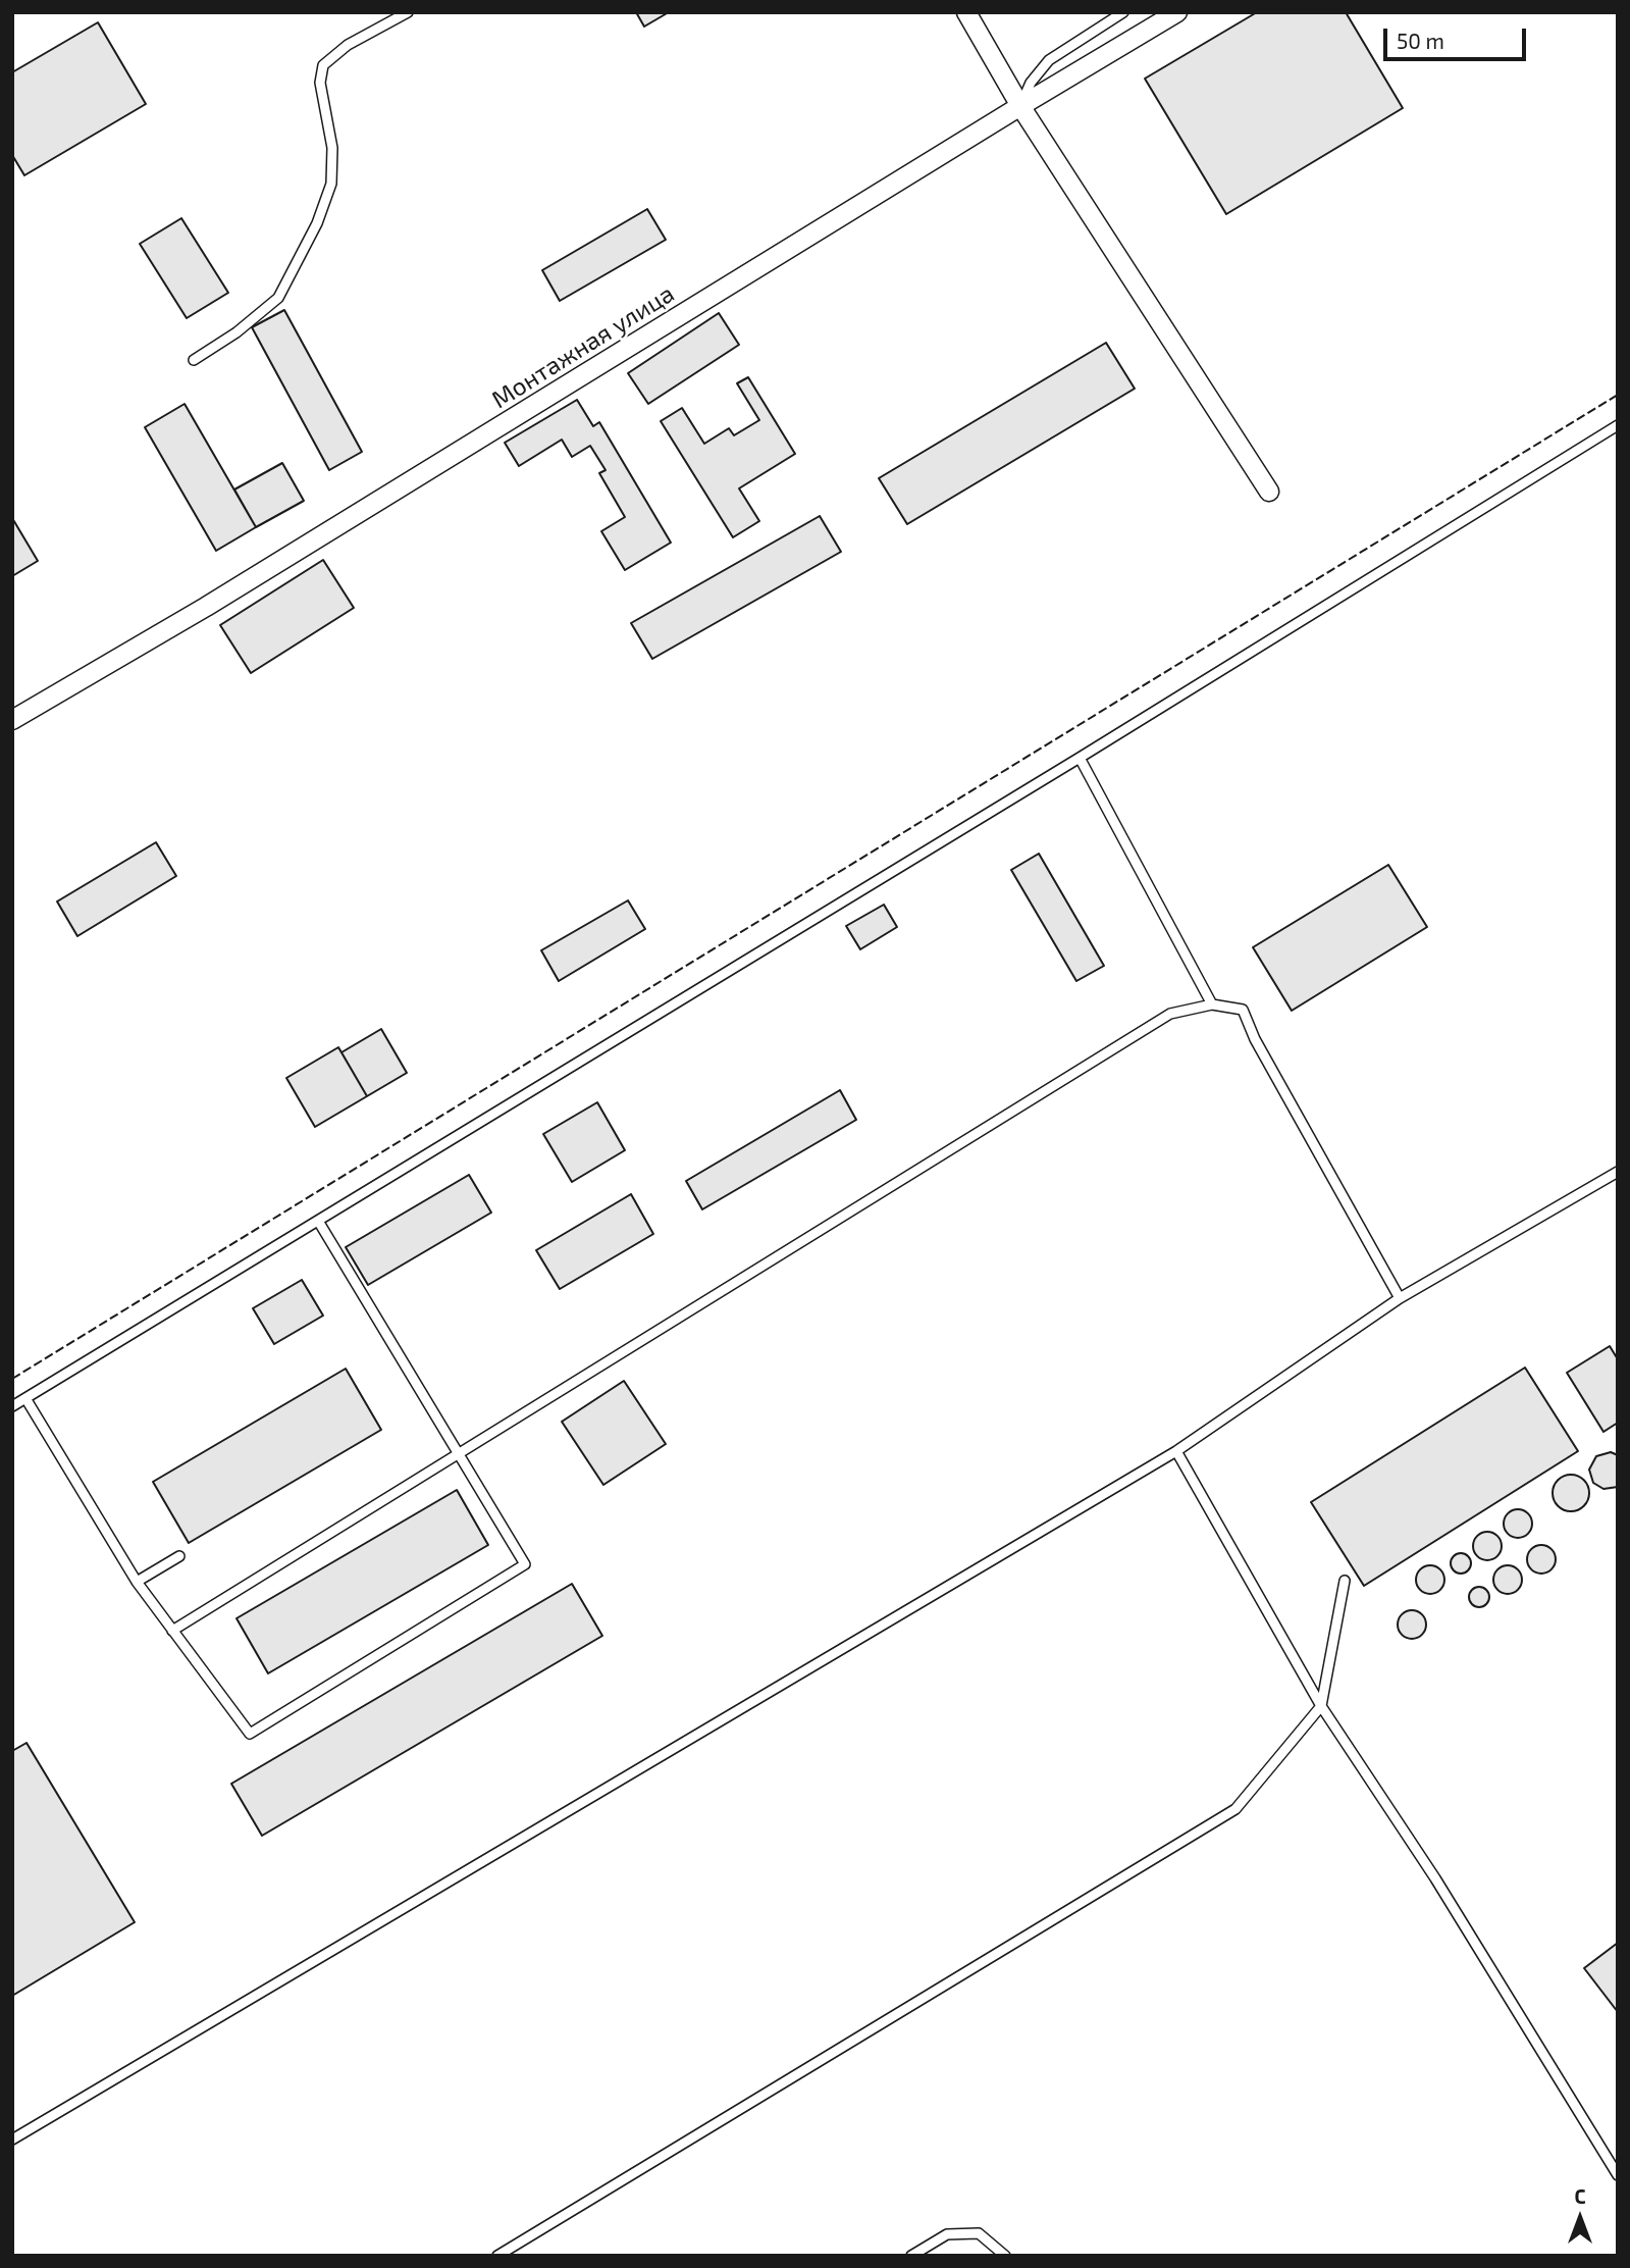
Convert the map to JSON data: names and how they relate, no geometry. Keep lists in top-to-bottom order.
{
  "streets": {
    "street": ["Монтажная улица"]
  },
  "scale_bar": "50 m",
  "north": "top"
}
